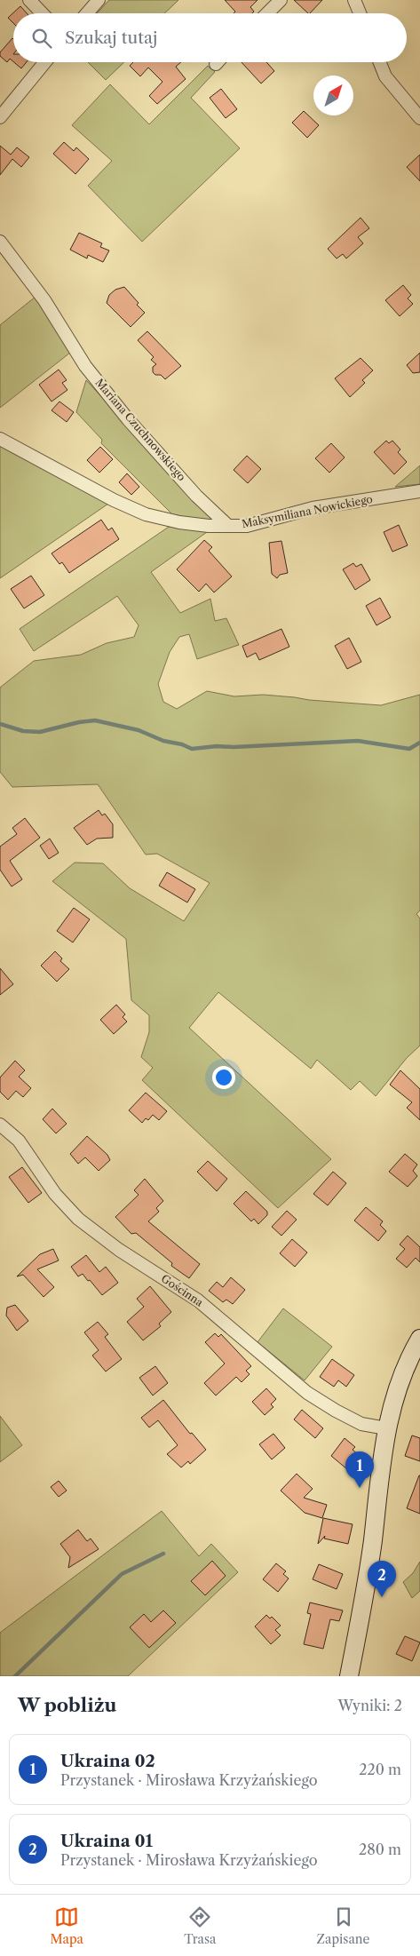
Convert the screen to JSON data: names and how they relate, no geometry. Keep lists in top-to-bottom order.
{
  "streets": {
    "street": ["Mariana Czuchnowskiego", "Maksymiliana Nowickiego", "Gościnna"]
  },
  "crossings": [
    ["Mariana Czuchnowskiego", "Maksymiliana Nowickiego"]
  ],
  "north": "top right",
  "page": {
    "search": "Szukaj tutaj",
    "pins": ["1", "2"],
    "heading": ["W pobliżu", "Wyniki: 2"],
    "list": [
      {
        "mark": "1",
        "name": "Ukraina 02",
        "note": "Przystanek · Mirosława Krzyżańskiego",
        "value": "220 m"
      },
      {
        "mark": "2",
        "name": "Ukraina 01",
        "note": "Przystanek · Mirosława Krzyżańskiego",
        "value": "280 m"
      }
    ],
    "nav": ["Mapa", "Trasa", "Zapisane"]
  }
}
